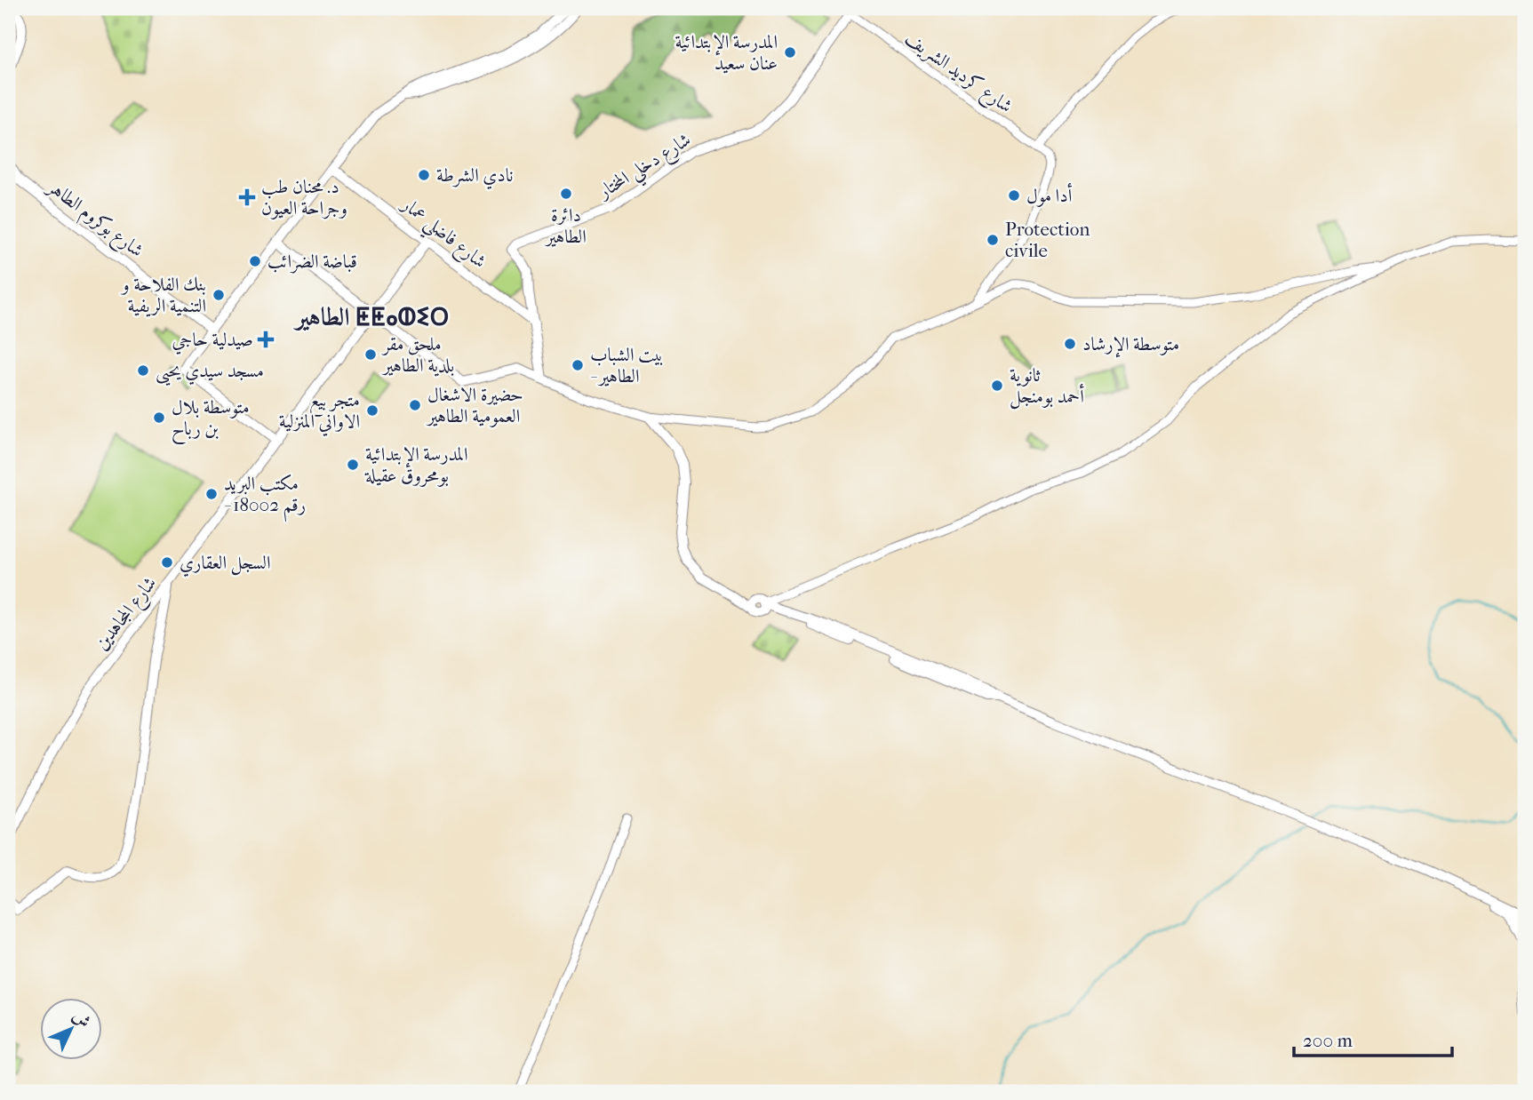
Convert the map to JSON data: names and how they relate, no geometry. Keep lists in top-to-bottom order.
{
  "streets": {
    "main road": [
      "شارع دخلي المختار",
      "شارع بوكروم الطاهر",
      "شارع فاضلي عمار",
      "شارع المجاهدين"
    ],
    "street": ["شارع كرديد الشريف"]
  },
  "crossings": [
    ["شارع كرديد الشريف", "شارع دخلي المختار"],
    ["شارع دخلي المختار", "شارع فاضلي عمار"],
    ["شارع فاضلي عمار", "شارع المجاهدين"]
  ],
  "districts": ["الطاهير ⵟⵟⴰⵀⵉⵔ"],
  "places": {
    "other": [
      "المدرسة الإبتدائية عنان سعيد",
      "نادي الشرطة",
      "دائرة الطاهير",
      "أدا مول",
      "Protection civile",
      "قباضة الضرائب",
      "بنك الفلاحة و التنمية الريفية",
      "متوسطة الإرشاد",
      "ملحق مقر بلدية الطاهير",
      "بيت الشباب - الطاهير",
      "مسجد سيدي يحيى",
      "ثانوية أحمد بومنجل",
      "حضيرة الاشغال العمومية الطاهير",
      "متجر بيع الاواني المنزلية",
      "متوسطة بلال بن رباح",
      "المدرسة الإبتدائية بومحروق عقيلة",
      "مكتب البريد - رقم 18002",
      "السجل العقاري"
    ],
    "health": ["د. محنان طب وجراحة العيون", "صيدلية حاجي"]
  },
  "scale_bar": "200 m",
  "north": "top right"
}
